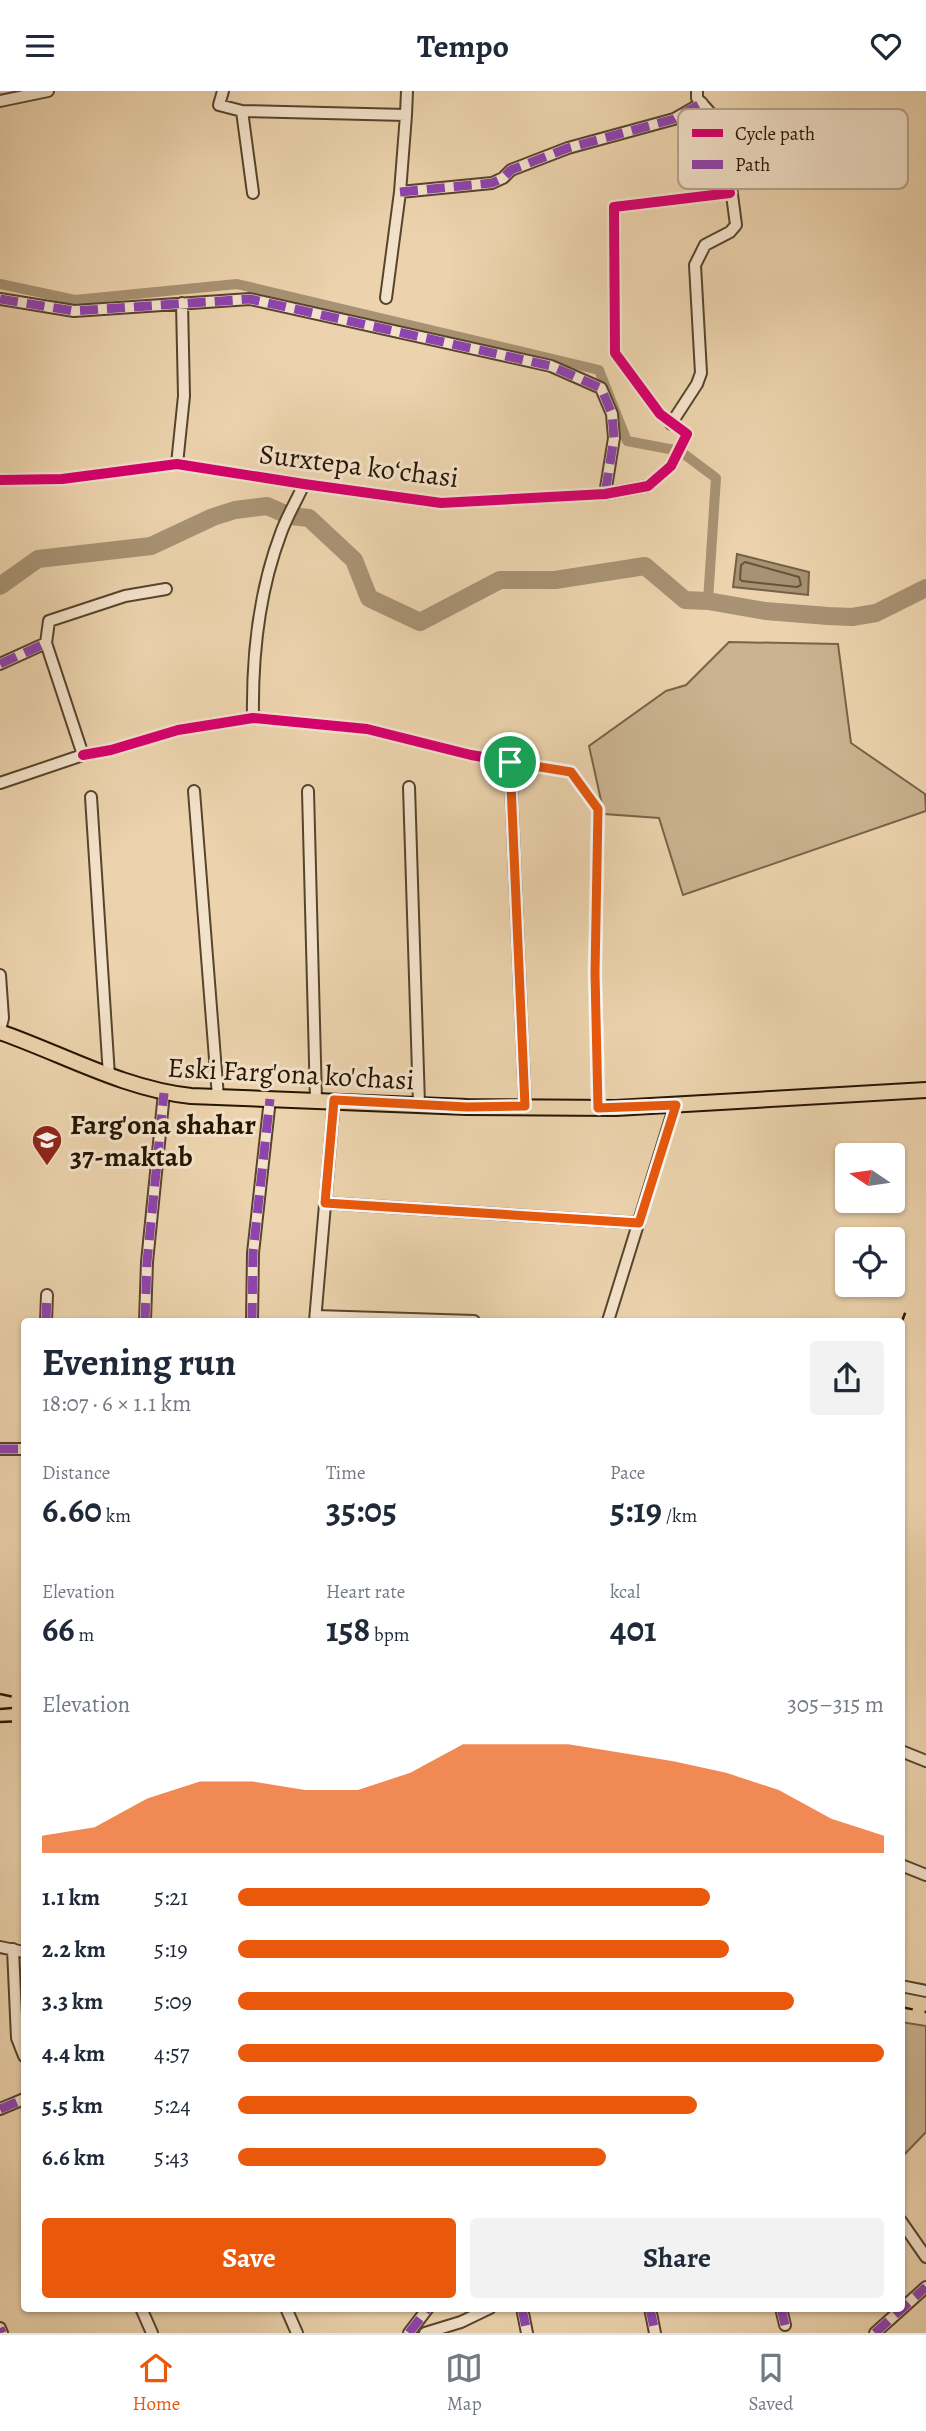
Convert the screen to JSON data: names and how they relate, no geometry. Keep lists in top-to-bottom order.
{
  "streets": {
    "main road": ["Eski Farg'ona ko'chasi"],
    "street": ["Surxtepa koʻchasi"]
  },
  "places": {
    "school or university": ["Farg'ona shahar 37-maktab"]
  },
  "legend": ["Cycle path", "Path"],
  "north": "left",
  "page": {
    "header": "Tempo",
    "heading": ["Evening run", "18:07 · 6 × 1.1 km"],
    "stats": [
      ["Distance", "6.60 km"],
      ["Time", "35:05"],
      ["Pace", "5:19 /km"],
      ["Elevation", "66 m"],
      ["Heart rate", "158 bpm"],
      ["kcal", "401"]
    ],
    "chart": ["Elevation", "305–315 m"],
    "list": [
      {
        "name": "1.1 km",
        "note": "5:21"
      },
      {
        "name": "2.2 km",
        "note": "5:19"
      },
      {
        "name": "3.3 km",
        "note": "5:09"
      },
      {
        "name": "4.4 km",
        "note": "4:57"
      },
      {
        "name": "5.5 km",
        "note": "5:24"
      },
      {
        "name": "6.6 km",
        "note": "5:43"
      }
    ],
    "buttons": ["Save", "Share"],
    "tabs": ["Home", "Map", "Saved"]
  }
}
